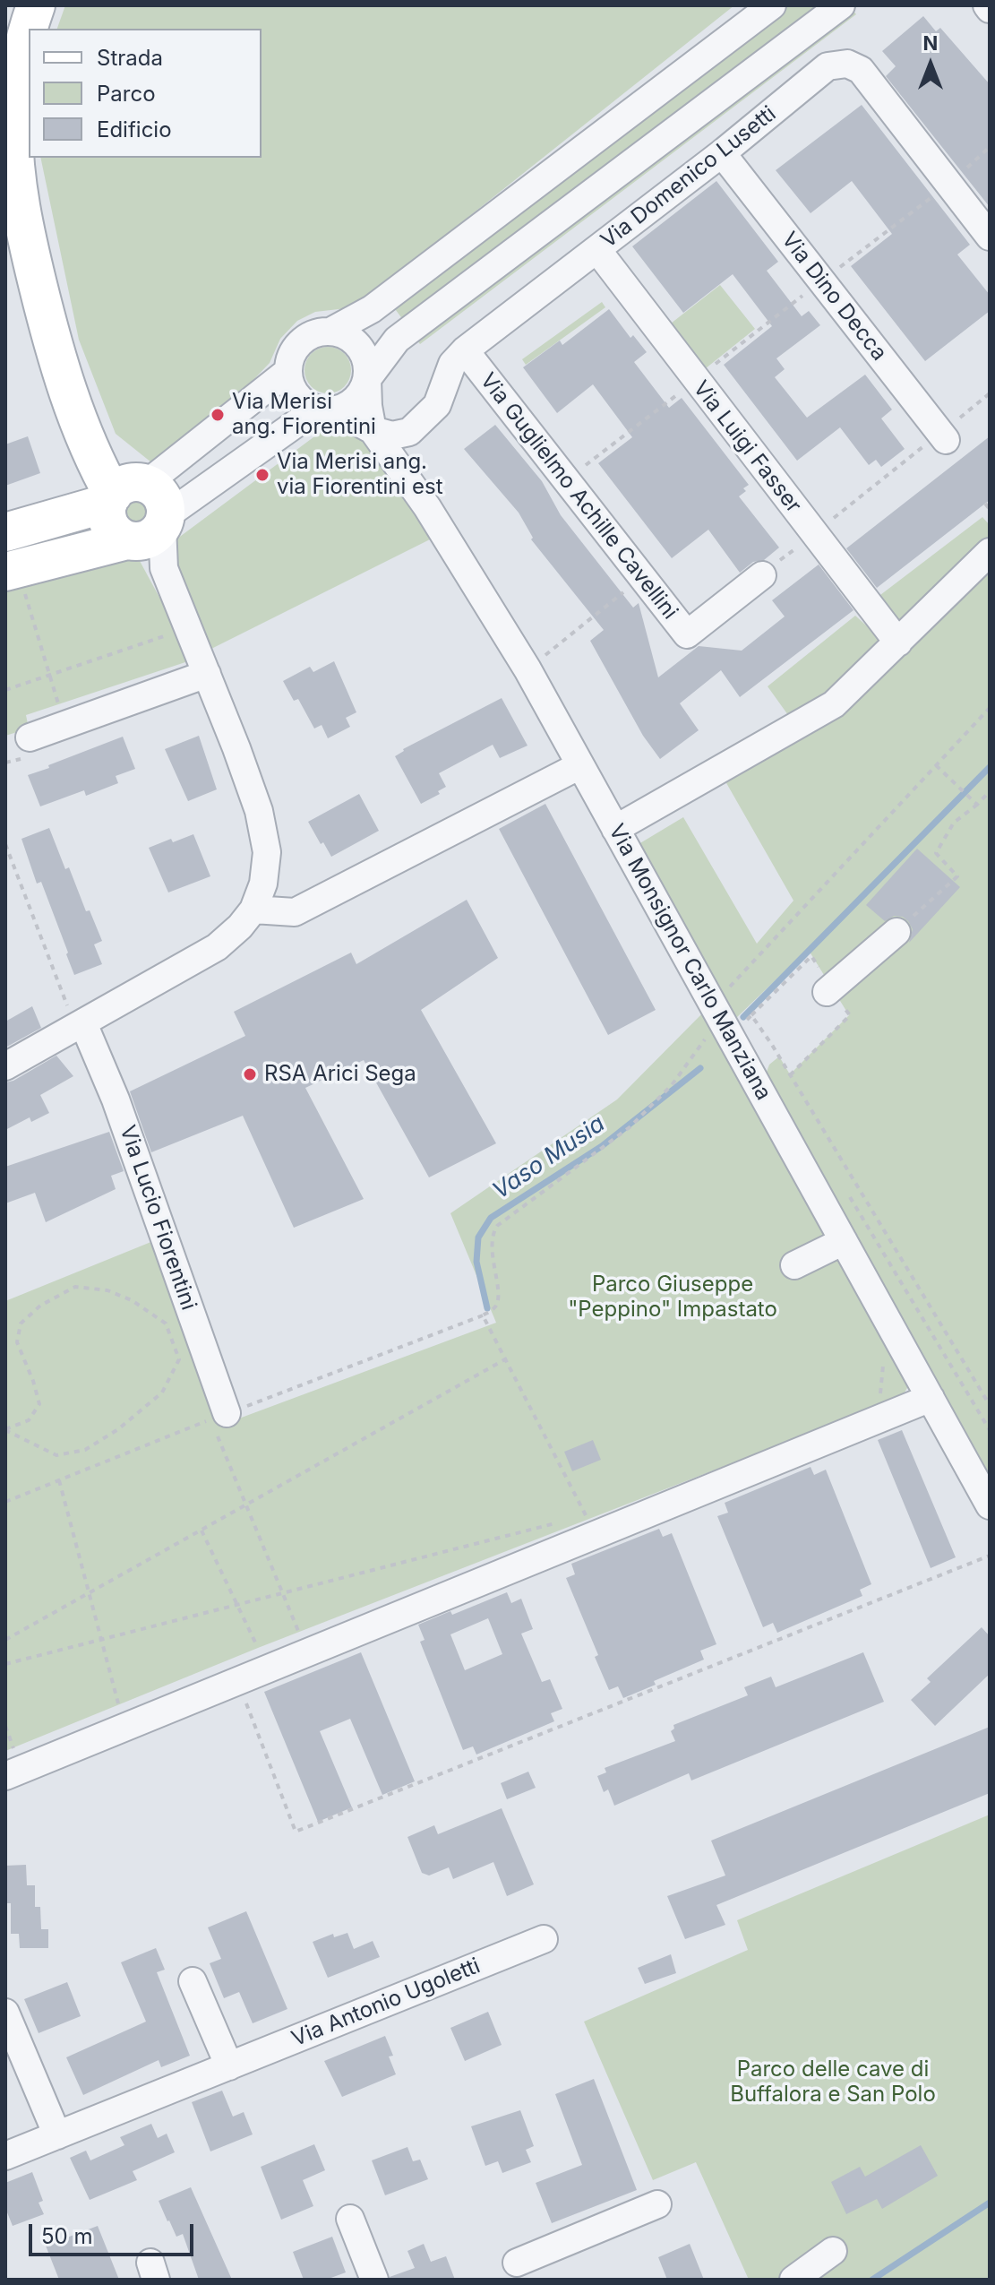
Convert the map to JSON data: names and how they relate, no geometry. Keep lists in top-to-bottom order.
{
  "streets": {
    "street": [
      "Via Domenico Lusetti",
      "Via Dino Decca",
      "Via Luigi Fasser",
      "Via Guglielmo Achille Cavellini",
      "Via Monsignor Carlo Manziana",
      "Via Lucio Fiorentini",
      "Via Antonio Ugoletti"
    ]
  },
  "crossings": [
    ["Via Domenico Lusetti", "Via Dino Decca"],
    ["Via Domenico Lusetti", "Via Luigi Fasser"],
    ["Via Domenico Lusetti", "Via Guglielmo Achille Cavellini"],
    ["Via Domenico Lusetti", "Via Monsignor Carlo Manziana"]
  ],
  "water": ["Vaso Musia"],
  "parks": ["Parco Giuseppe \"Peppino\" Impastato", "Parco delle cave di Buffalora e San Polo"],
  "places": ["Via Merisi ang. Fiorentini", "Via Merisi ang. via Fiorentini est", "RSA Arici Sega"],
  "legend": ["Strada", "Parco", "Edificio"],
  "scale_bar": "50 m",
  "north": "top"
}
